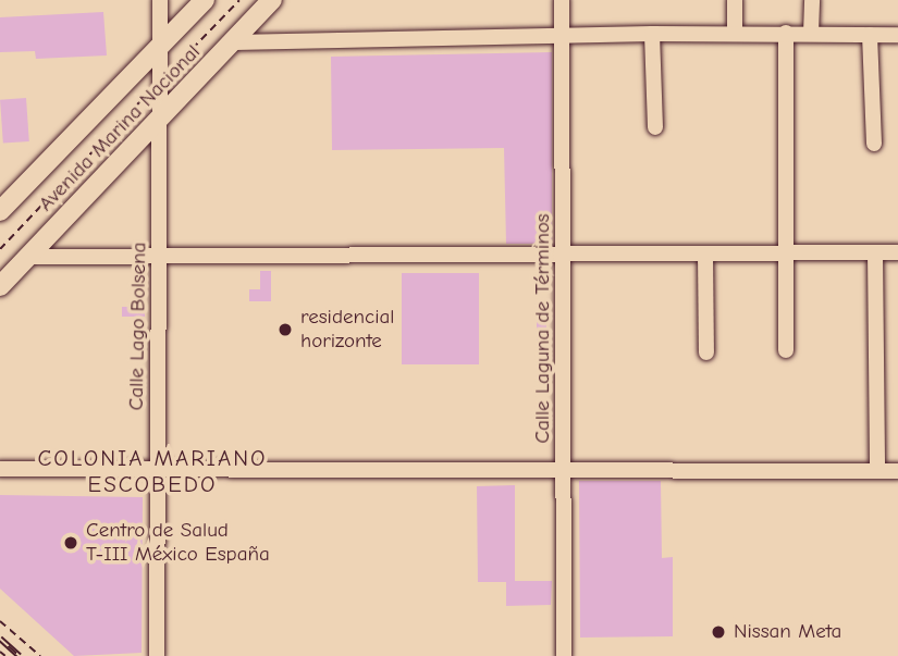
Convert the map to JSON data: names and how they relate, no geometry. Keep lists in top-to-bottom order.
{
  "streets": {
    "main road": ["Avenida Marina Nacional"],
    "street": ["Calle Lago Bolsena", "Calle Laguna de Términos"]
  },
  "crossings": [
    ["Avenida Marina Nacional", "Calle Lago Bolsena"]
  ],
  "districts": ["COLONIA MARIANO ESCOBEDO"],
  "places": ["residencial horizonte", "Centro de Salud T-III México España", "Nissan Meta"]
}
